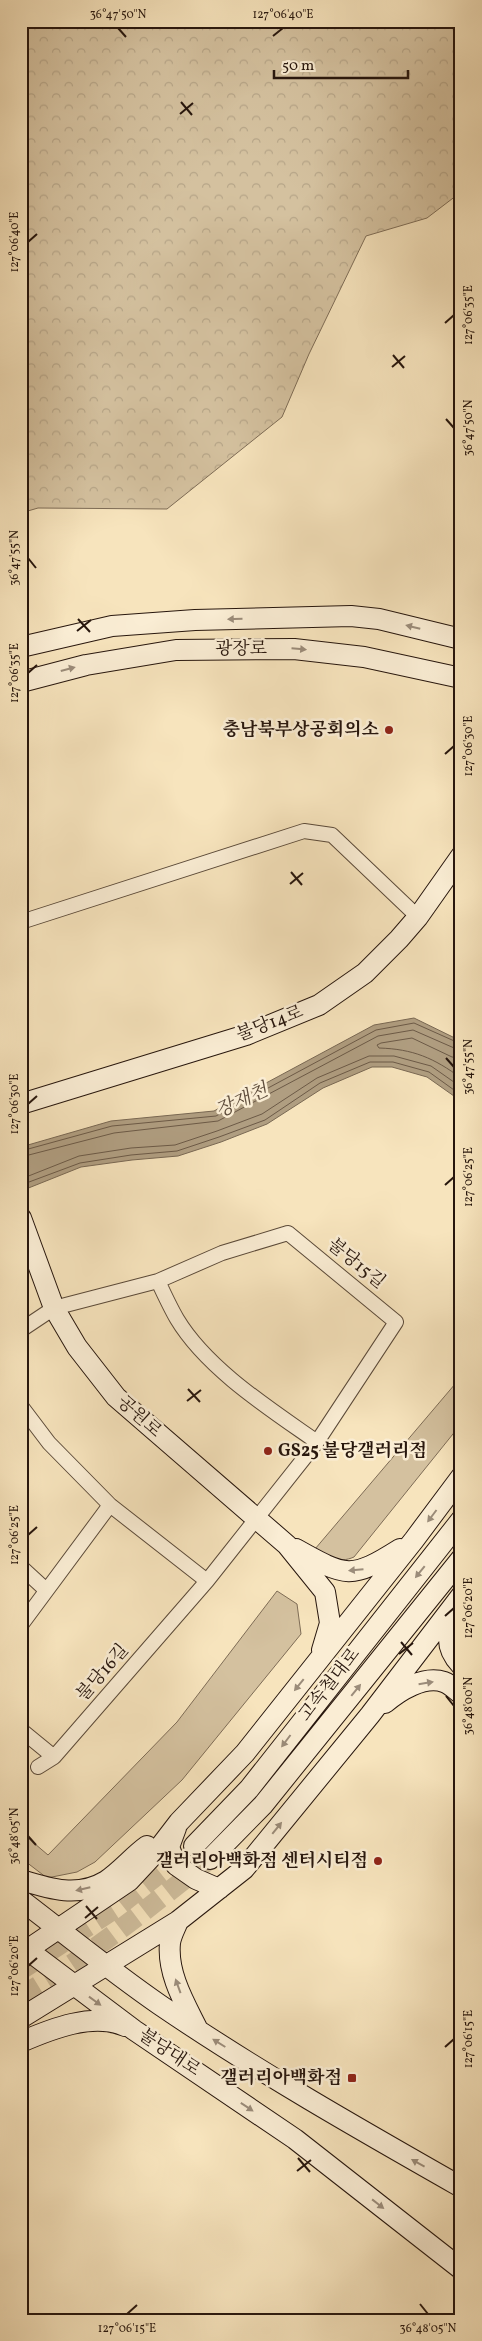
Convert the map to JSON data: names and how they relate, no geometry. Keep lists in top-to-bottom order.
{
  "streets": {
    "main road": [
      "광장로",
      "불당14로",
      "공원로",
      "고속철대로",
      "불당대로"
    ],
    "street": ["불당15길", "불당16길"]
  },
  "crossings": [
    ["불당15길", "공원로"],
    ["불당15길", "불당16길"],
    ["공원로", "불당16길"]
  ],
  "water": ["장재천"],
  "places": {
    "other": ["충남북부상공회의소", "GS25 불당갤러리점", "갤러리아백화점 센터시티점"],
    "transit": ["갤러리아백화점"]
  },
  "scale_bar": "50 m",
  "coordinates": [
    "36°47'50\"N",
    "127°06'40\"E",
    "127°06'35\"E",
    "36°47'55\"N",
    "127°06'30\"E",
    "127°06'25\"E",
    "127°06'20\"E",
    "36°48'00\"N",
    "36°48'05\"N",
    "127°06'15\"E"
  ]
}
